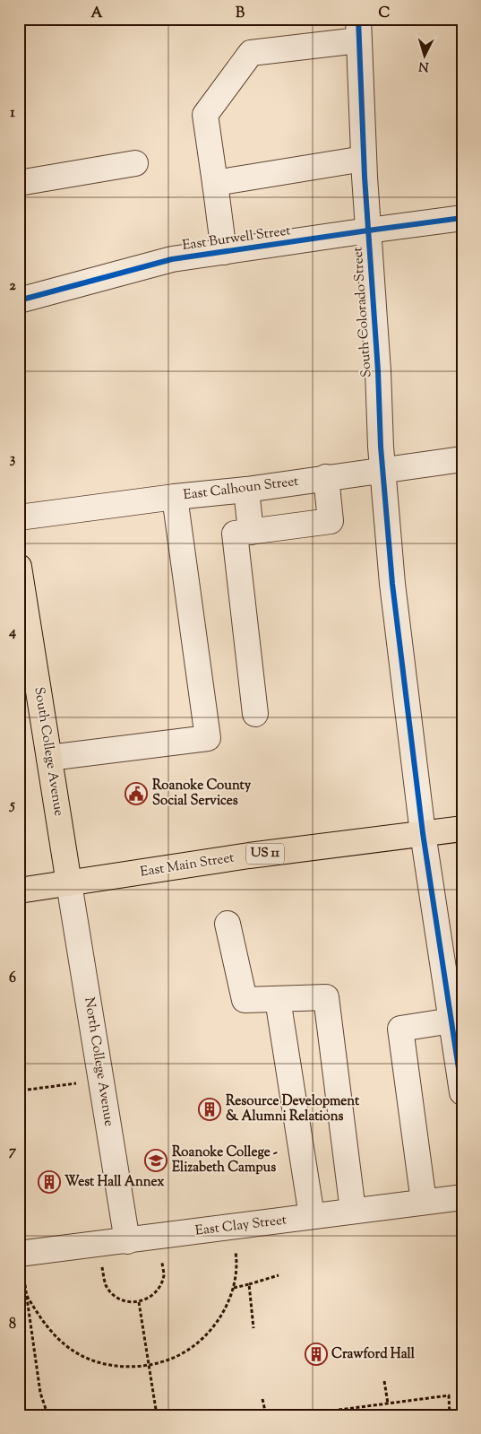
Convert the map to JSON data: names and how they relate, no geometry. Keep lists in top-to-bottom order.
{
  "streets": {
    "main road": ["South College Avenue", "US 11", "East Main Street"],
    "street": [
      "East Burwell Street",
      "South Colorado Street",
      "East Calhoun Street",
      "North College Avenue",
      "East Clay Street"
    ]
  },
  "crossings": [
    ["East Burwell Street", "South Colorado Street"],
    ["South Colorado Street", "East Calhoun Street"],
    ["South Colorado Street", "East Main Street"],
    ["South College Avenue", "East Main Street"],
    ["South College Avenue", "North College Avenue"],
    ["East Main Street", "North College Avenue"],
    ["North College Avenue", "East Clay Street"]
  ],
  "places": {
    "public building": ["Roanoke County Social Services"],
    "building": ["Resource Development & Alumni Relations", "West Hall Annex", "Crawford Hall"],
    "school or university": ["Roanoke College - Elizabeth Campus"]
  },
  "north": "bottom",
  "grid": {
    "columns": ["A", "B", "C"],
    "rows": [
      "1",
      "2",
      "3",
      "4",
      "5",
      "6",
      "7",
      "8"
    ]
  }
}
